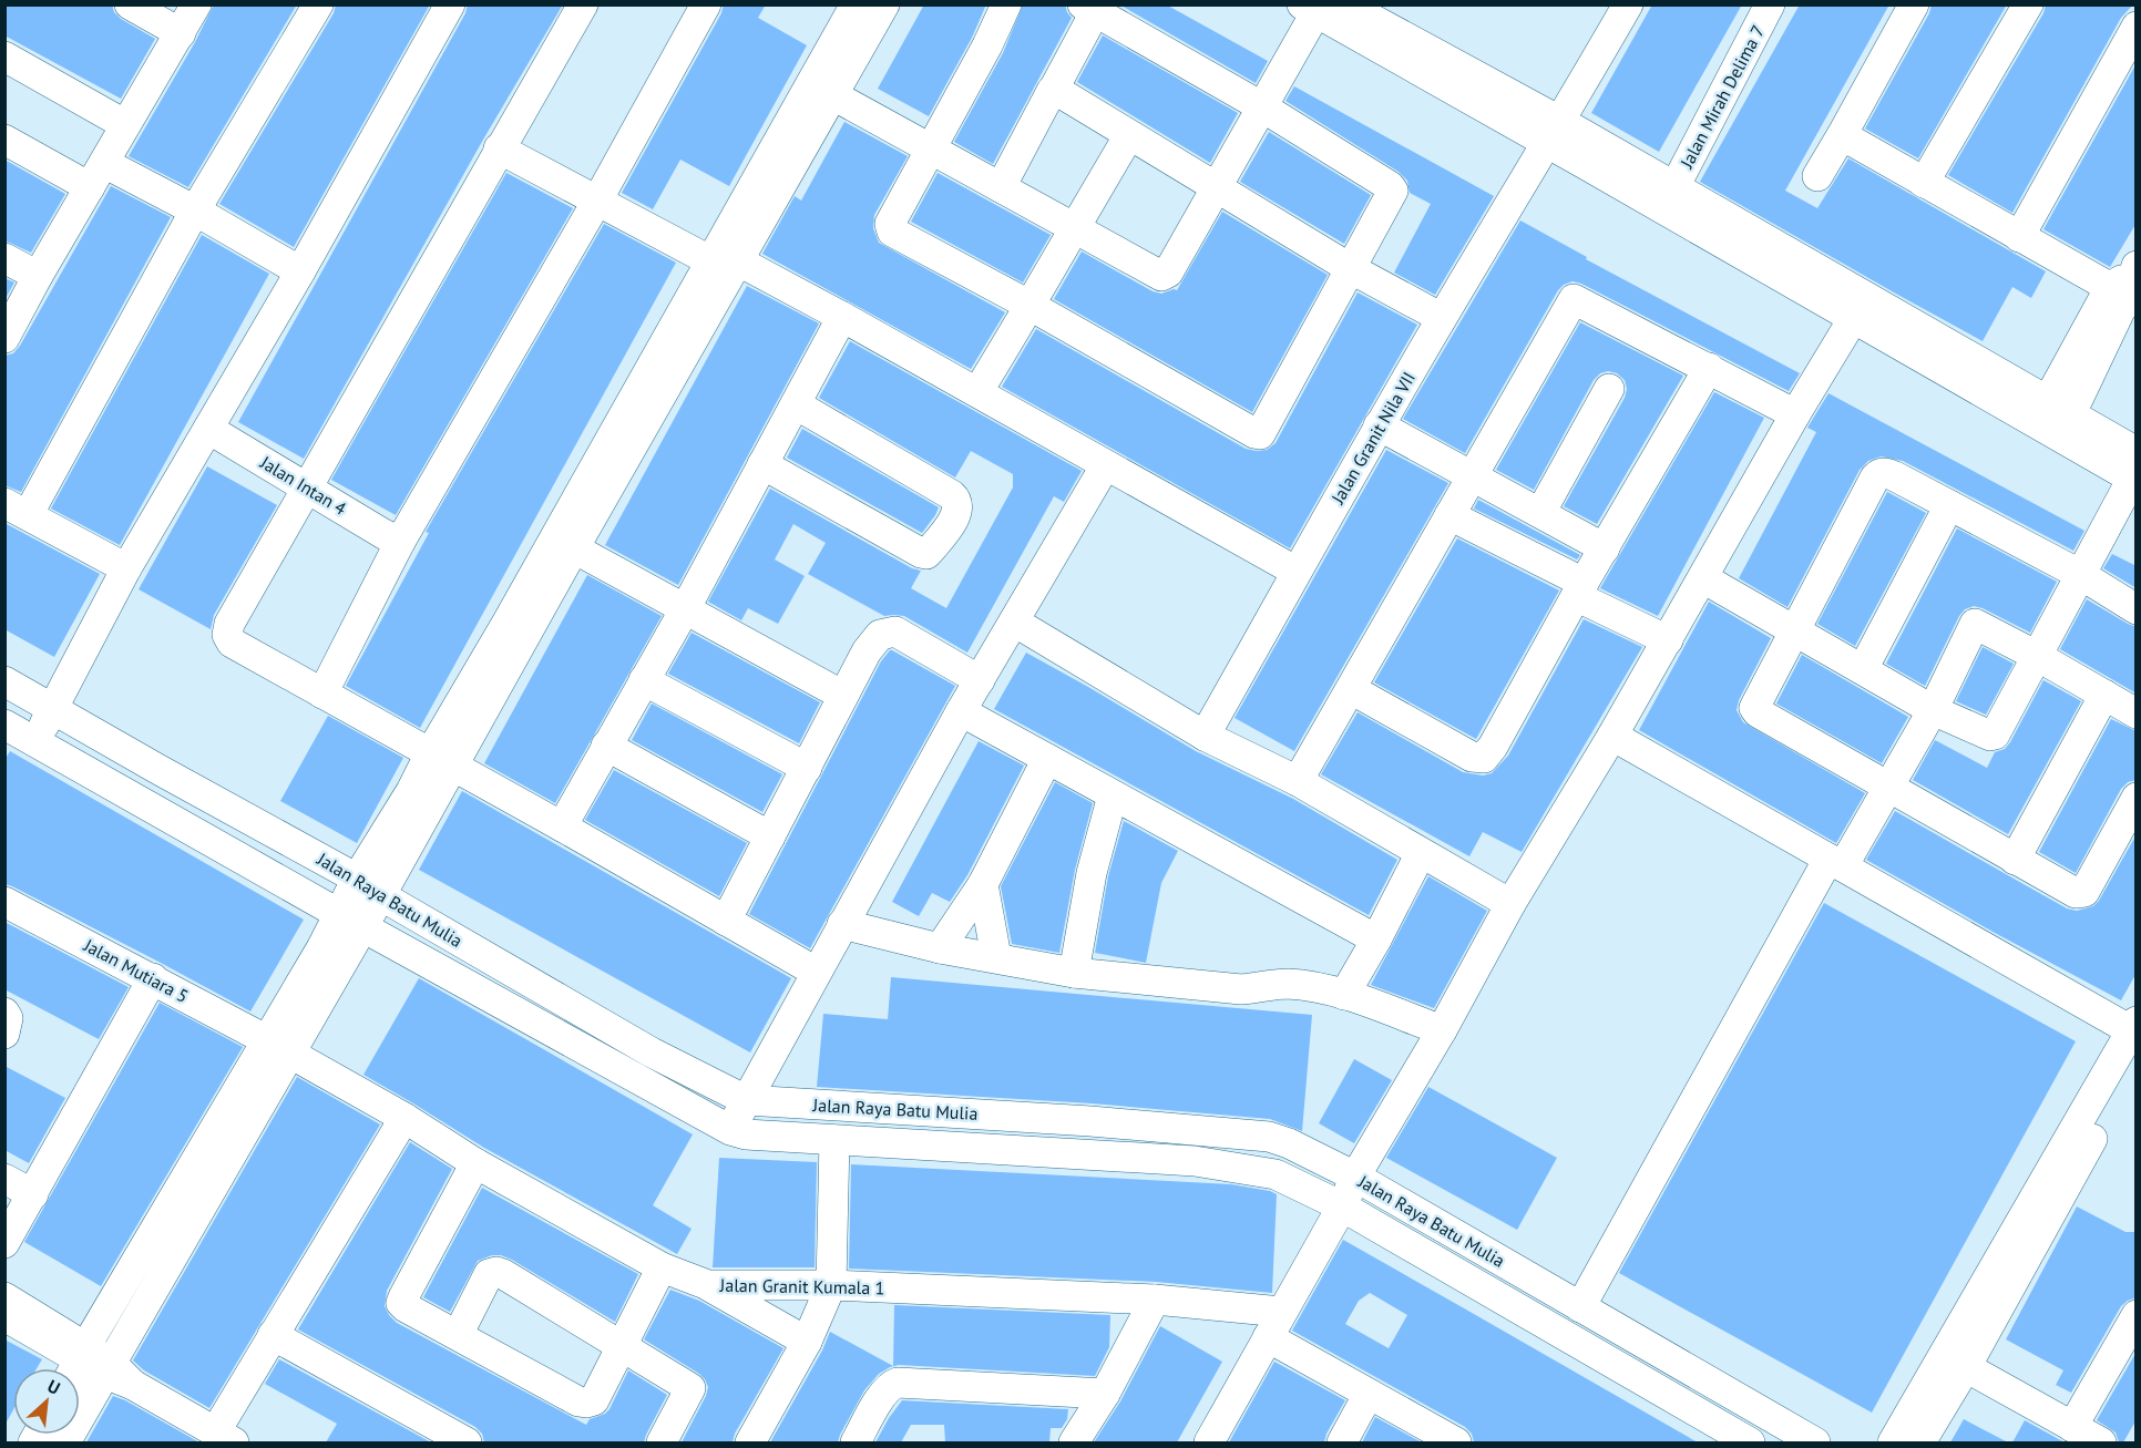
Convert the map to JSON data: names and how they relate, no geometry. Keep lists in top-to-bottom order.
{
  "streets": {
    "street": [
      "Jalan Mirah Delima 7",
      "Jalan Granit Nila VII",
      "Jalan Intan 4",
      "Jalan Raya Batu Mulia",
      "Jalan Mutiara 5",
      "Jalan Granit Kumala 1"
    ]
  },
  "crossings": [
    ["Jalan Mutiara 5", "Jalan Granit Kumala 1"]
  ],
  "north": "top right"
}
